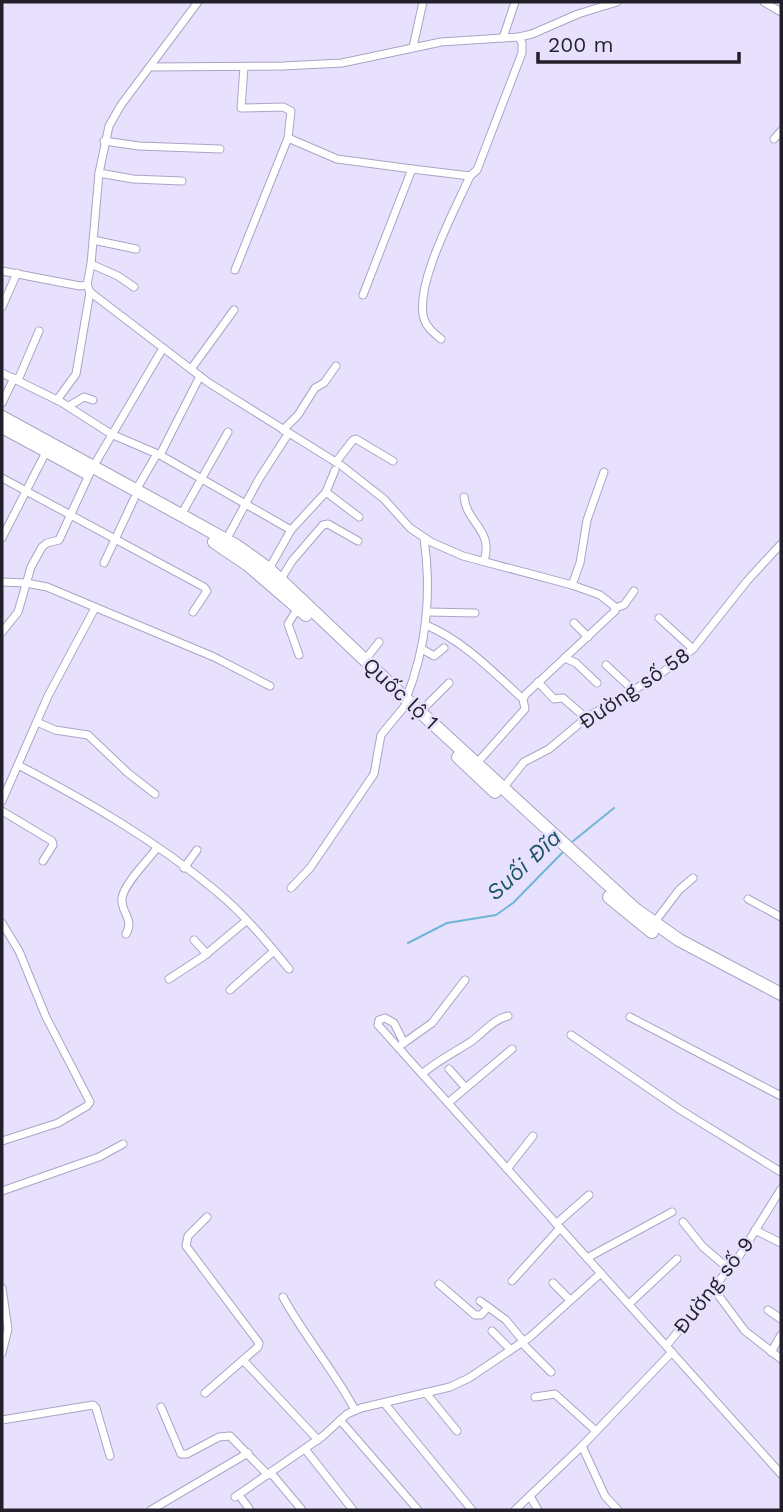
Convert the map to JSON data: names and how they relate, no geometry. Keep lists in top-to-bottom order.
{
  "streets": {
    "highway": ["Quốc lộ 1"],
    "street": ["Đường số 58", "Đường số 9"]
  },
  "crossings": [
    ["Đường số 58", "Quốc lộ 1"]
  ],
  "water": ["Suối Đĩa"],
  "scale_bar": "200 m"
}
